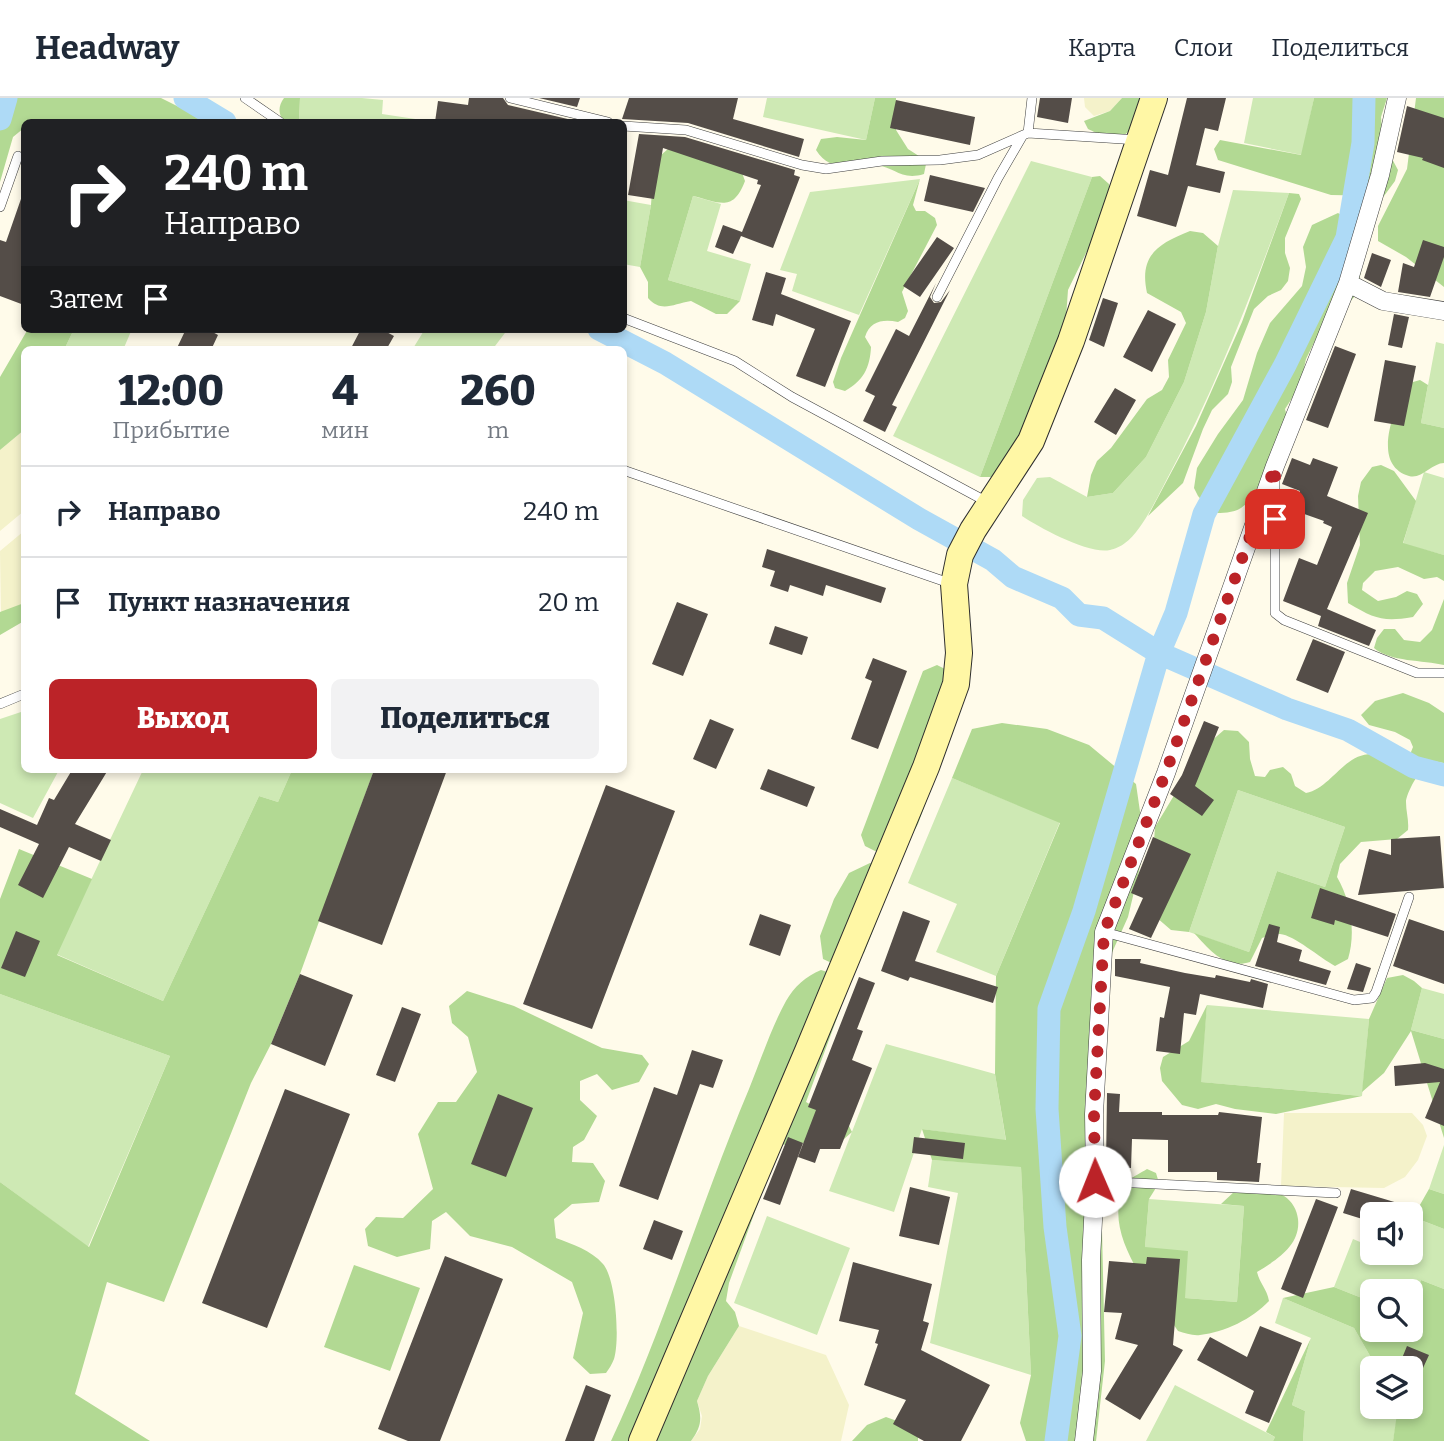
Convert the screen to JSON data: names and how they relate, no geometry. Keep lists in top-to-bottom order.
{
  "page": {
    "header": "Headway",
    "nav": ["Карта", "Слои", "Поделиться"],
    "turn": ["240 m", "Направо"],
    "then": "Затем",
    "eta": [
      "12:00",
      "Прибытие",
      "4",
      "мин",
      "260",
      "m"
    ],
    "list": [
      {
        "name": "Направо",
        "value": "240 m"
      },
      {
        "name": "Пункт назначения",
        "value": "20 m"
      }
    ],
    "buttons": ["Выход", "Поделиться"]
  }
}
